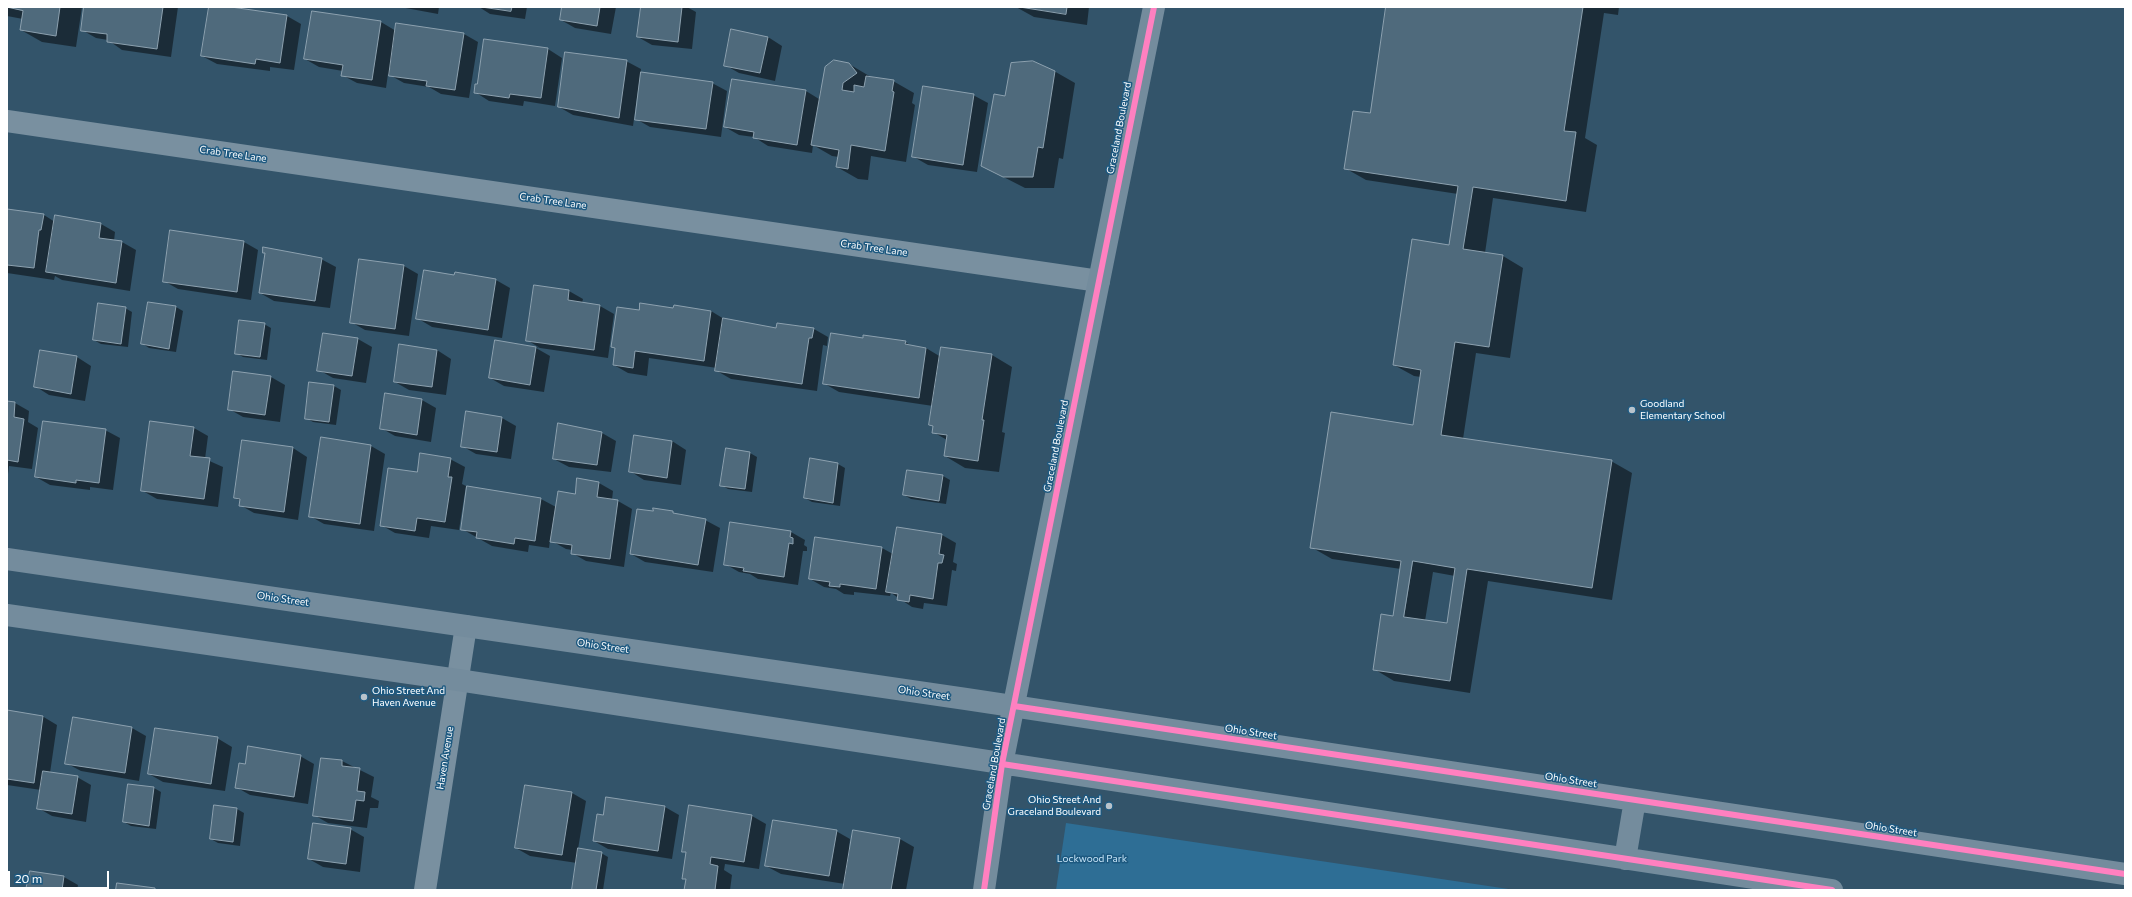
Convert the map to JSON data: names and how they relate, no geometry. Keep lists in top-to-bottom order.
{
  "streets": {
    "street": [
      "Graceland Boulevard",
      "Crab Tree Lane",
      "Ohio Street",
      "Haven Avenue"
    ]
  },
  "crossings": [
    ["Graceland Boulevard", "Crab Tree Lane"],
    ["Graceland Boulevard", "Ohio Street"],
    ["Ohio Street", "Haven Avenue"]
  ],
  "parks": ["Lockwood Park"],
  "places": ["Goodland Elementary School", "Ohio Street And Haven Avenue", "Ohio Street And Graceland Boulevard"],
  "scale_bar": "20 m"
}
